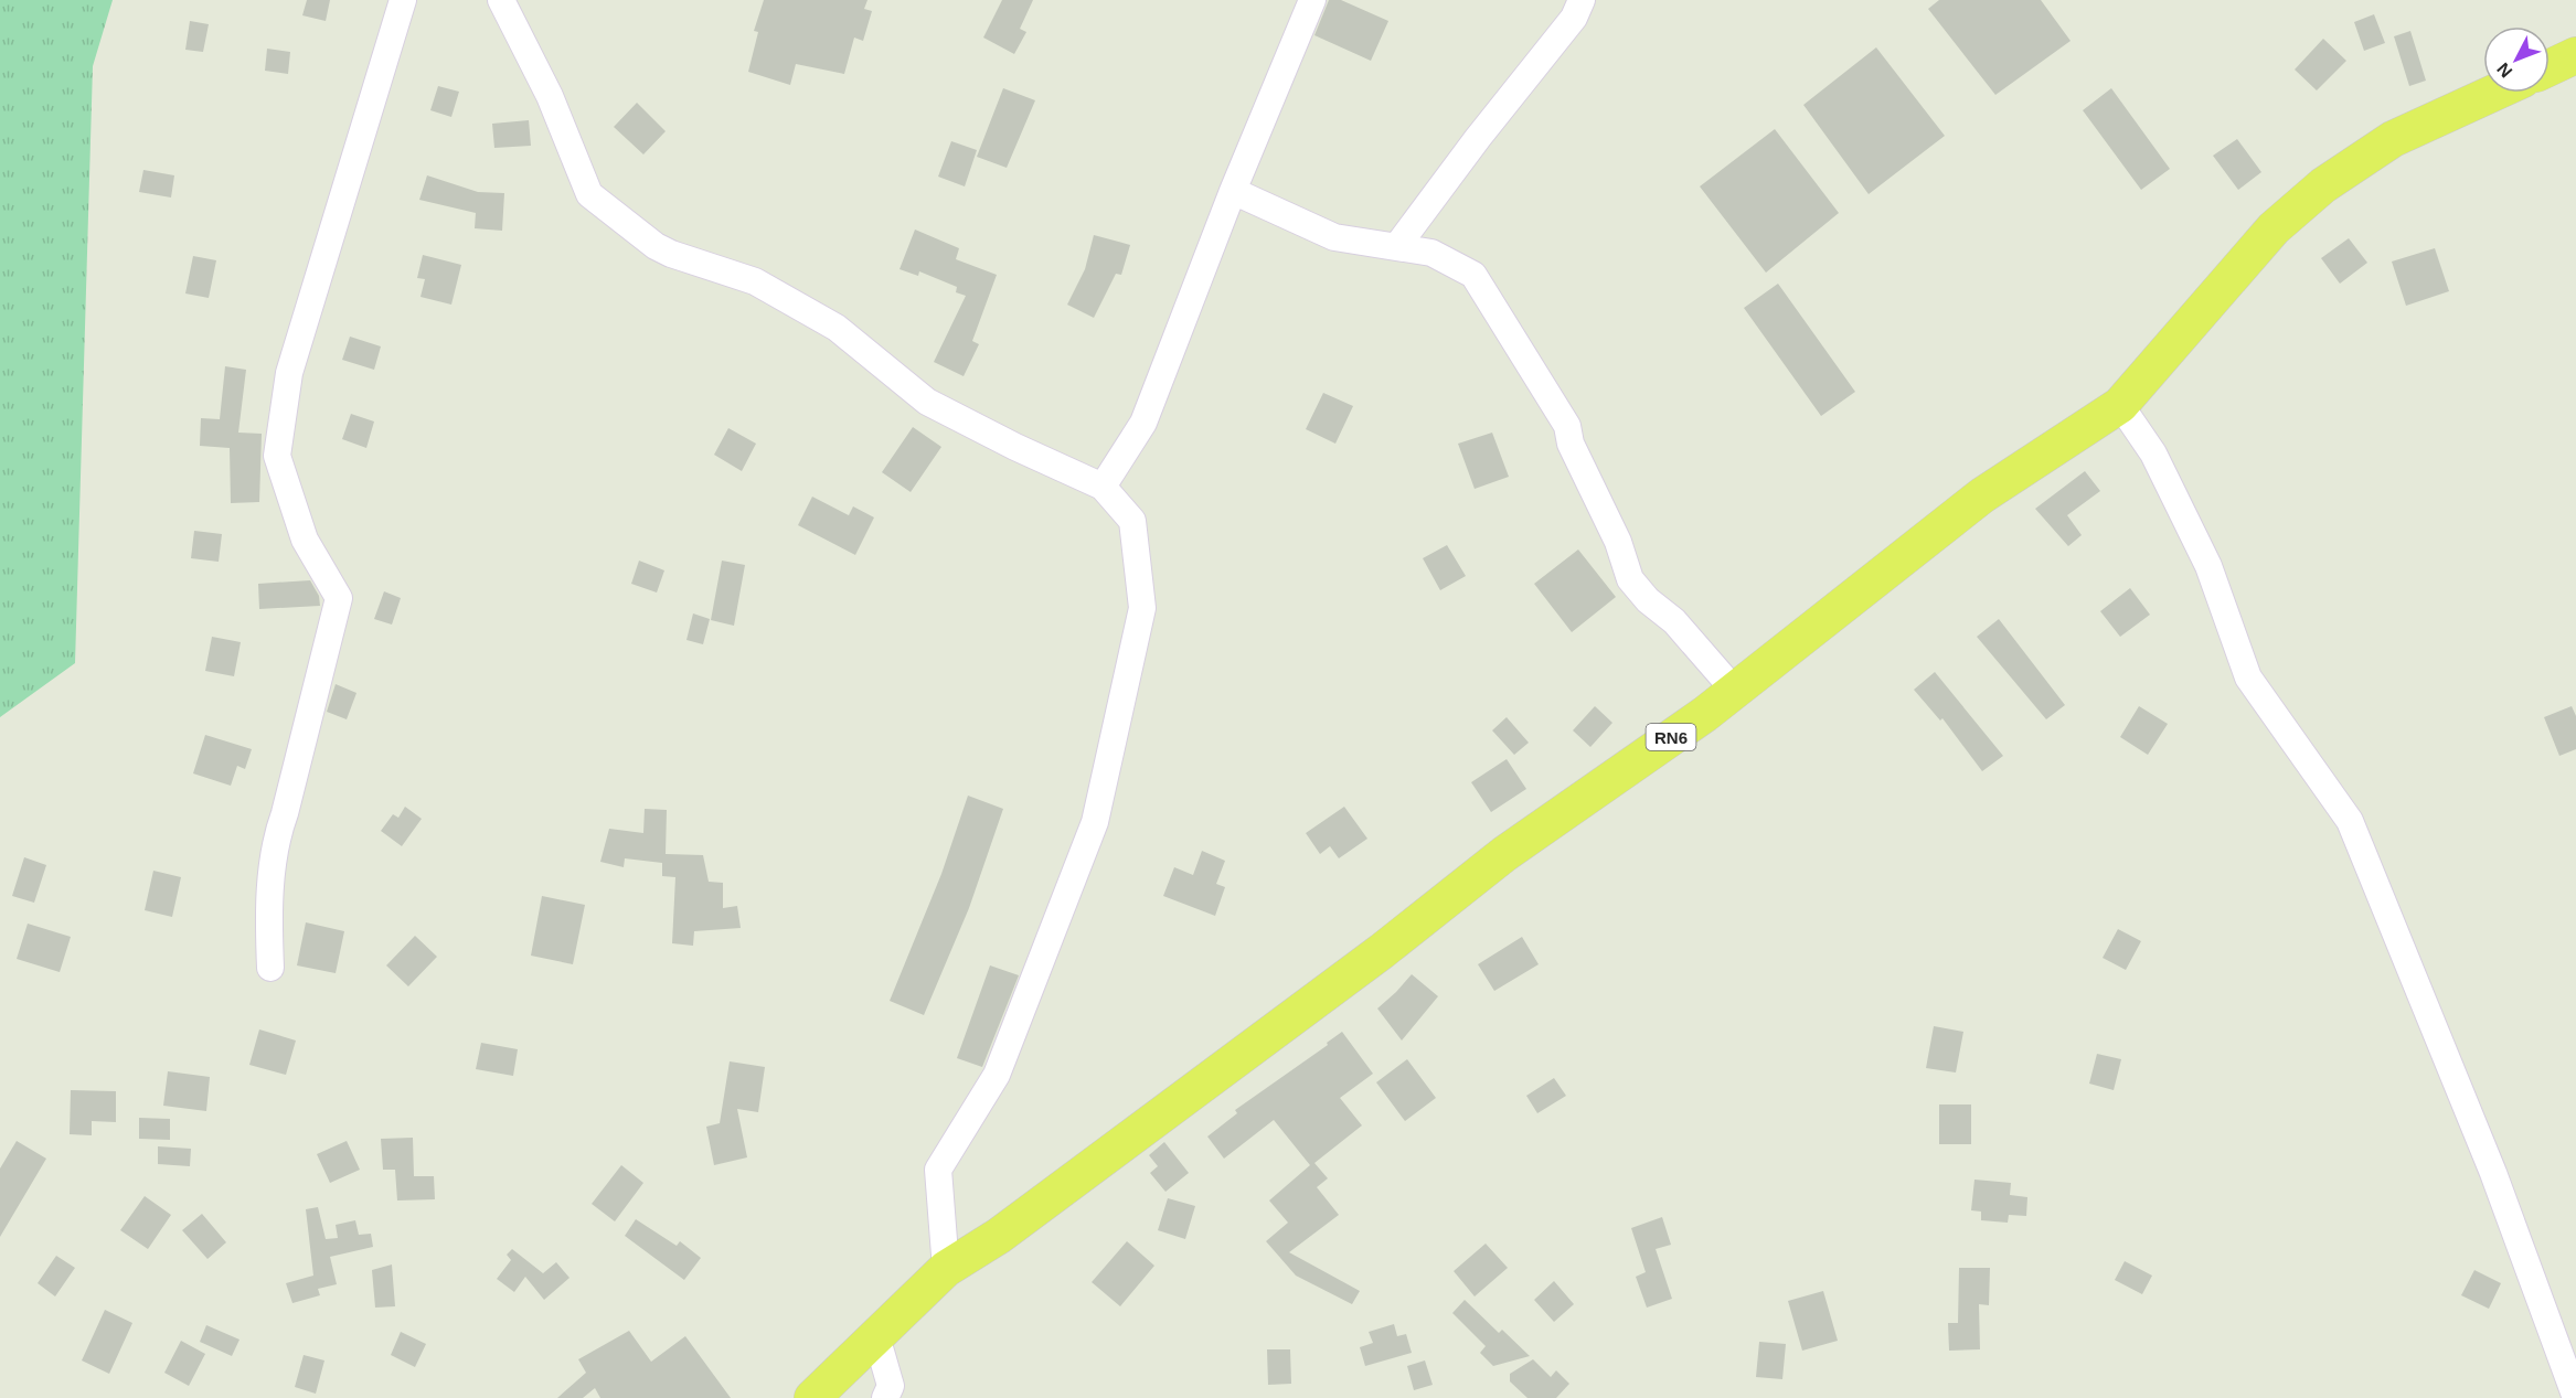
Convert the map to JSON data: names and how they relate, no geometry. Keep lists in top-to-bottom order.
{
  "streets": {
    "highway": ["RN6"]
  },
  "north": "bottom left"
}
